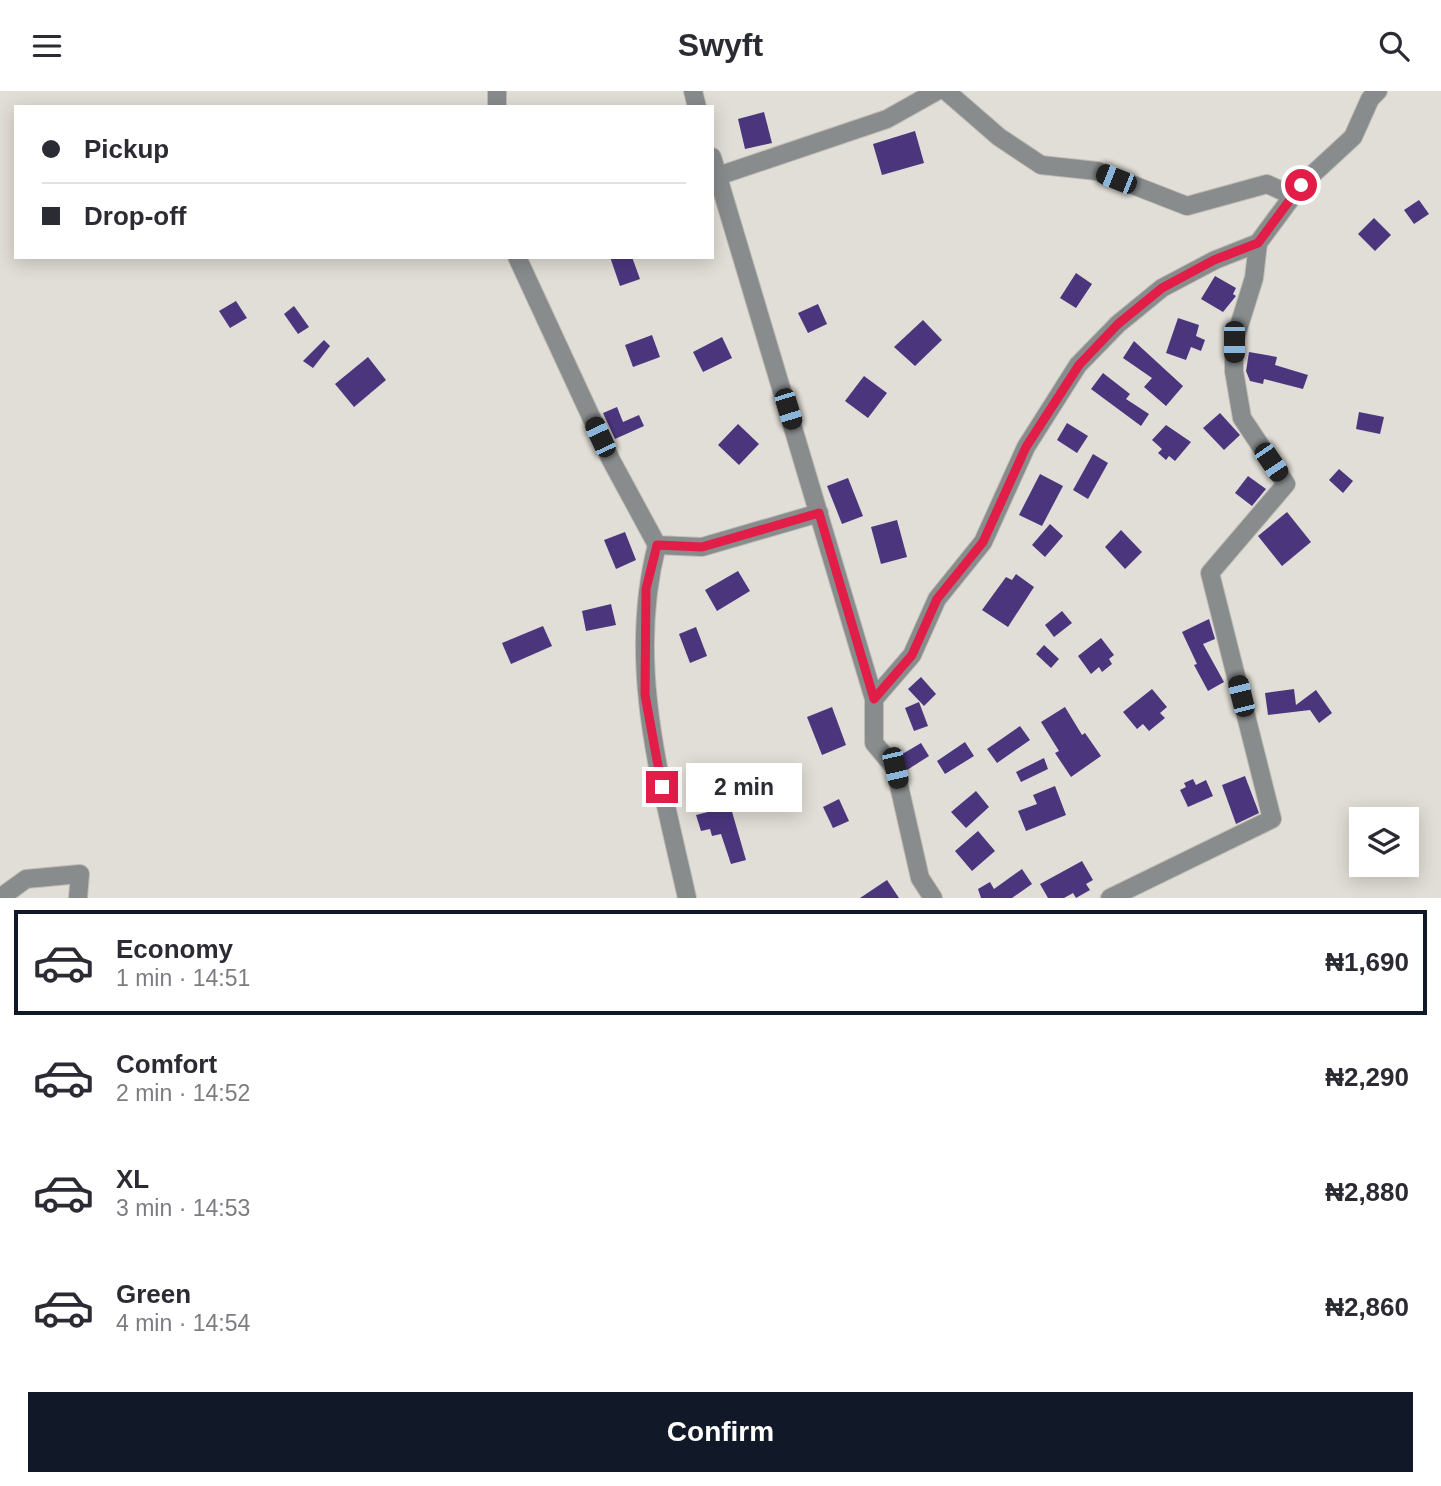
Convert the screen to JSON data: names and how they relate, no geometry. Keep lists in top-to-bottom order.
{
  "page": {
    "header": "Swyft",
    "banner": ["Pickup", "Drop-off"],
    "bubble": "2 min",
    "list": [
      {
        "name": "Economy",
        "note": "1 min · 14:51",
        "value": "₦1,690"
      },
      {
        "name": "Comfort",
        "note": "2 min · 14:52",
        "value": "₦2,290"
      },
      {
        "name": "XL",
        "note": "3 min · 14:53",
        "value": "₦2,880"
      },
      {
        "name": "Green",
        "note": "4 min · 14:54",
        "value": "₦2,860"
      }
    ],
    "buttons": "Confirm"
  }
}
